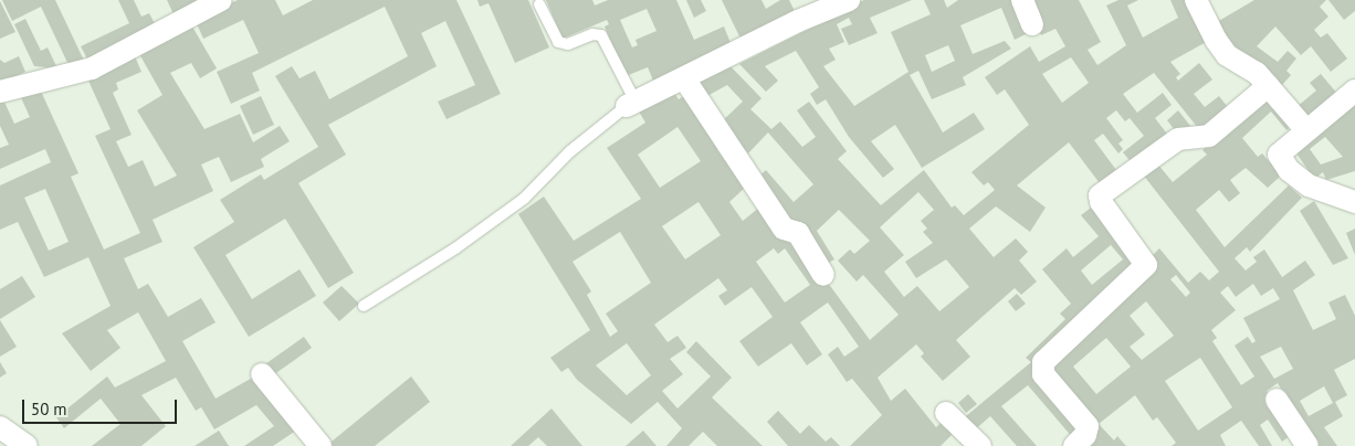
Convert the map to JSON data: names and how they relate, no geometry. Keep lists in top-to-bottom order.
{
  "scale_bar": "50 m"
}
